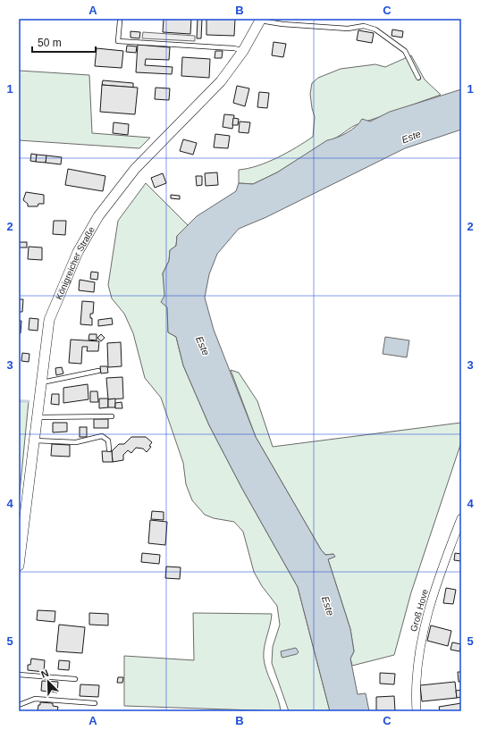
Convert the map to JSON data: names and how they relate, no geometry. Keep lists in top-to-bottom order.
{
  "streets": {
    "street": ["Königreicher Straße", "Groß Hove"]
  },
  "water": ["Este"],
  "scale_bar": "50 m",
  "north": "top left",
  "grid": {
    "columns": ["A", "B", "C"],
    "rows": [
      "1",
      "2",
      "3",
      "4",
      "5"
    ]
  }
}
